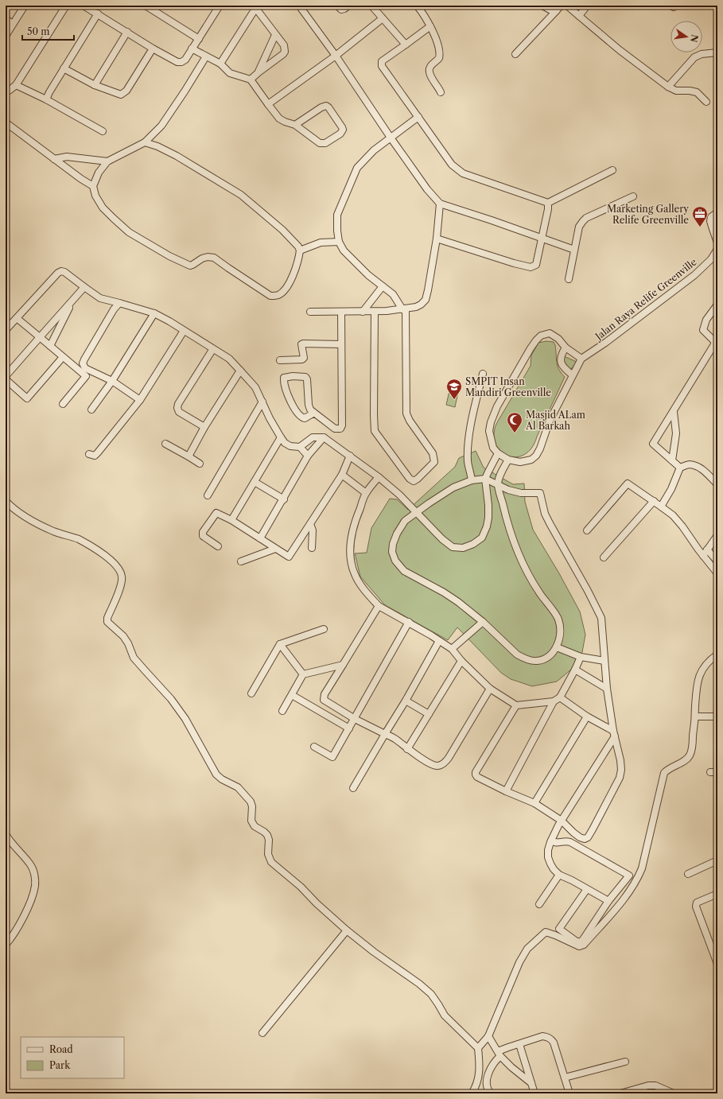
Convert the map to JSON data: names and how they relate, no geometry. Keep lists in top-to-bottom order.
{
  "streets": {
    "street": ["Jalan Raya Relife Greenville"]
  },
  "places": {
    "office": ["Marketing Gallery Relife Greenville"],
    "school or university": ["SMPIT Insan Mandiri Greenville"],
    "mosque": ["Masjid ALam Al Barkah"]
  },
  "legend": ["Road", "Park"],
  "scale_bar": "50 m",
  "north": "right"
}
